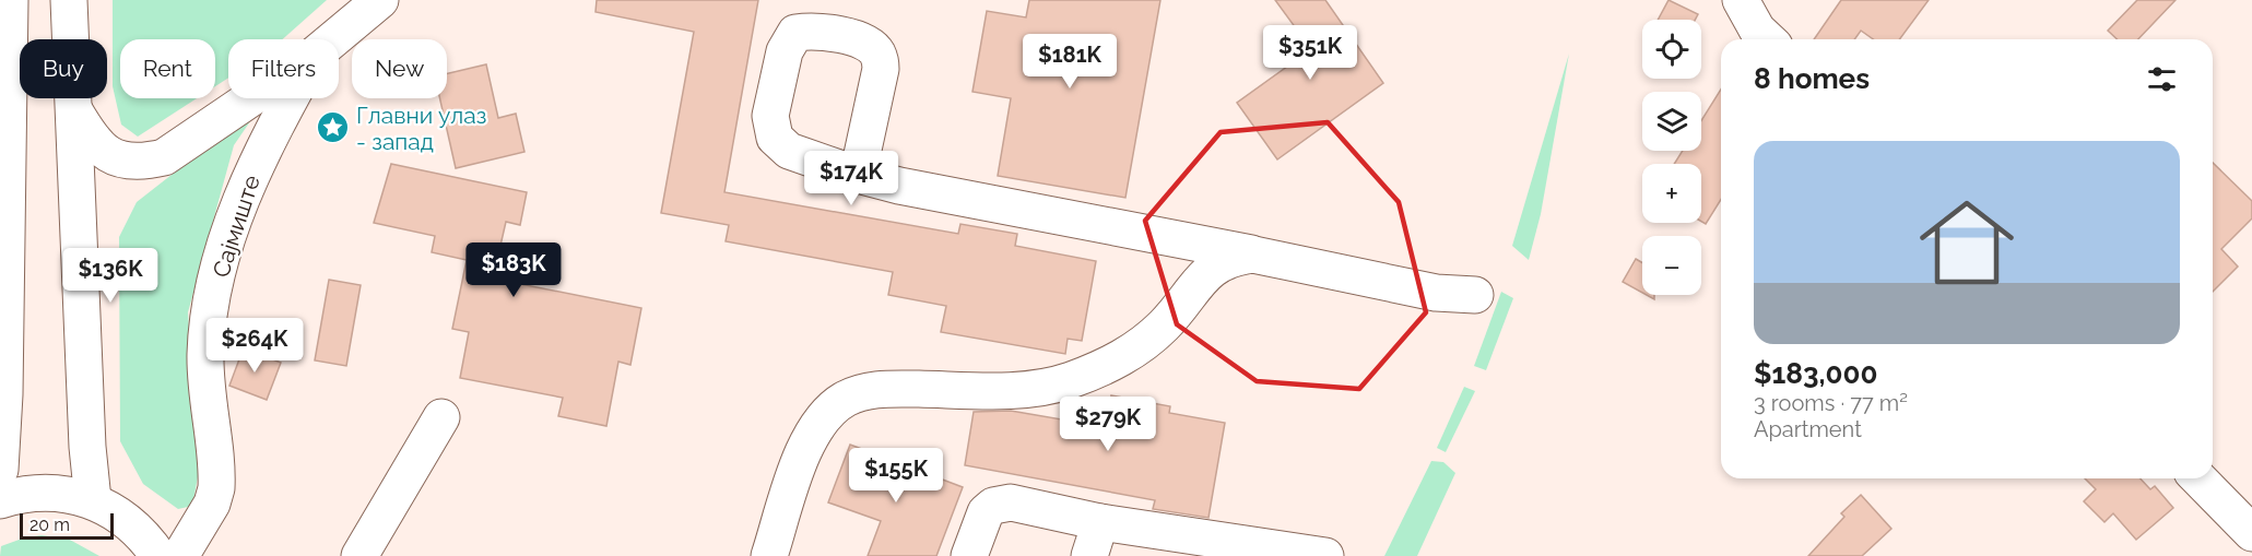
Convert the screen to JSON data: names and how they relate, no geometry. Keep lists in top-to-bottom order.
{
  "streets": {
    "main road": ["Сајмиште"]
  },
  "places": {
    "place": ["Главни улаз - запад"]
  },
  "scale_bar": "20 m",
  "page": {
    "map_buttons": ["+", "−"],
    "price": [
      "$351K",
      "$181K",
      "$174K",
      "$183K",
      "$136K",
      "$264K",
      "$279K",
      "$155K"
    ],
    "chip": [
      "Buy",
      "Rent",
      "Filters",
      "New"
    ],
    "heading": "8 homes",
    "list": [
      {
        "name": "$183,000",
        "note": "3 rooms · 77 m² · Apartment"
      }
    ],
    "scale": "20 m"
  }
}
